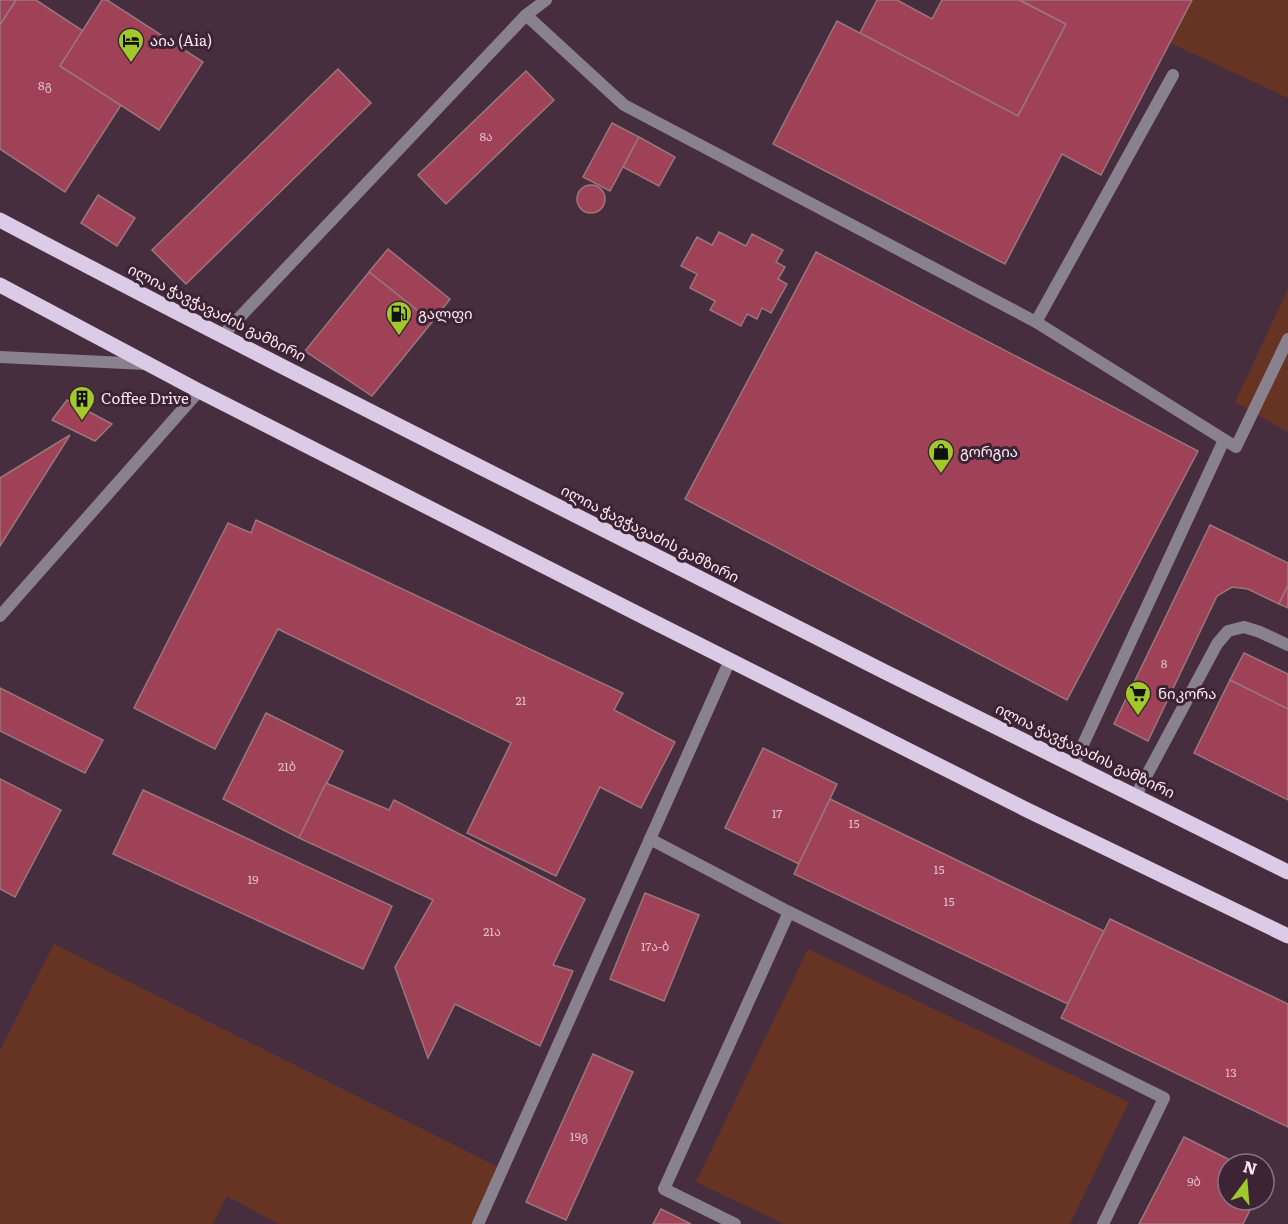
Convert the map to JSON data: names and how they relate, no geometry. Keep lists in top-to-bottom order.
{
  "streets": {
    "main road": ["ილია ჭავჭავაძის გამზირი"]
  },
  "places": {
    "hotel": ["აია (Aia)"],
    "fuel station": ["გალფი"],
    "building": ["Coffee Drive"],
    "shop": ["გორგია"],
    "supermarket": ["ნიკორა"]
  },
  "house_numbers": [
    "8გ",
    "8ა",
    "8",
    "21",
    "21ბ",
    "17",
    "15",
    "15",
    "19",
    "15",
    "21ა",
    "17ა-ბ",
    "13",
    "19გ",
    "9ბ"
  ],
  "north": "top"
}
